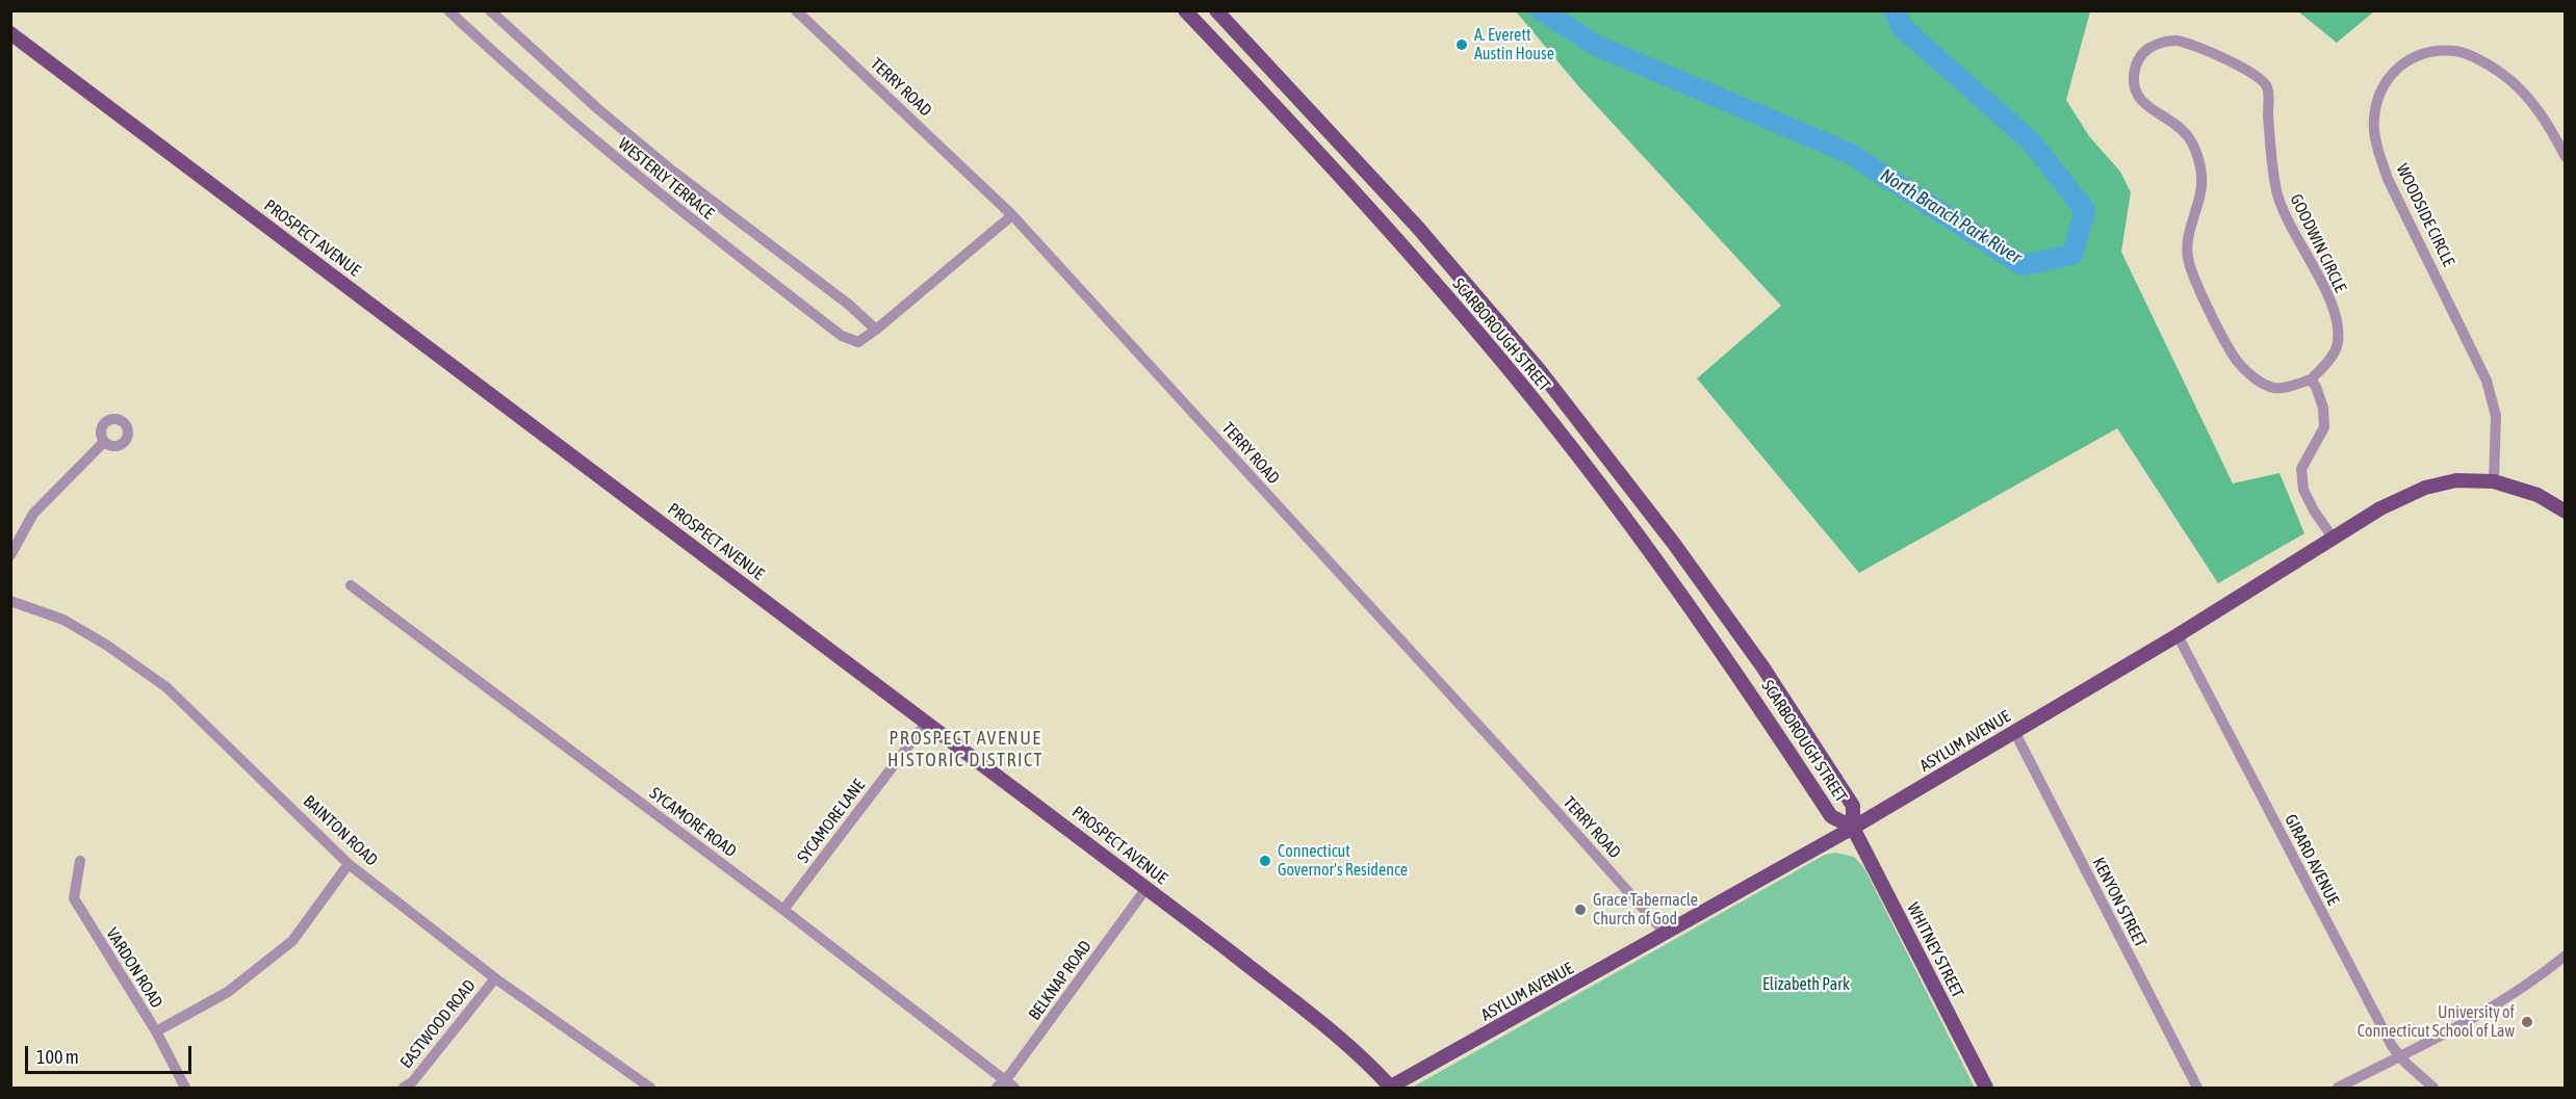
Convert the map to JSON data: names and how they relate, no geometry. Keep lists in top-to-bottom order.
{
  "streets": {
    "main road": [
      "PROSPECT AVENUE",
      "SCARBOROUGH STREET",
      "ASYLUM AVENUE",
      "WHITNEY STREET"
    ],
    "street": [
      "TERRY ROAD",
      "WESTERLY TERRACE",
      "WOODSIDE CIRCLE",
      "GOODWIN CIRCLE",
      "SYCAMORE LANE",
      "SYCAMORE ROAD",
      "BAINTON ROAD",
      "GIRARD AVENUE",
      "KENYON STREET",
      "VARDON ROAD",
      "BELKNAP ROAD",
      "EASTWOOD ROAD"
    ]
  },
  "crossings": [
    ["TERRY ROAD", "WESTERLY TERRACE"],
    ["TERRY ROAD", "ASYLUM AVENUE"],
    ["WOODSIDE CIRCLE", "ASYLUM AVENUE"],
    ["PROSPECT AVENUE", "ASYLUM AVENUE"],
    ["PROSPECT AVENUE", "SYCAMORE LANE"],
    ["PROSPECT AVENUE", "BELKNAP ROAD"],
    ["SCARBOROUGH STREET", "ASYLUM AVENUE"],
    ["SCARBOROUGH STREET", "WHITNEY STREET"],
    ["ASYLUM AVENUE", "GIRARD AVENUE"],
    ["ASYLUM AVENUE", "KENYON STREET"],
    ["ASYLUM AVENUE", "WHITNEY STREET"],
    ["SYCAMORE LANE", "SYCAMORE ROAD"],
    ["SYCAMORE ROAD", "BELKNAP ROAD"],
    ["BAINTON ROAD", "EASTWOOD ROAD"]
  ],
  "districts": ["PROSPECT AVENUE HISTORIC DISTRICT"],
  "water": ["North Branch Park River"],
  "parks": ["Elizabeth Park"],
  "places": [
    "A. Everett Austin House",
    "Connecticut Governor's Residence",
    "Grace Tabernacle Church of God",
    "University of Connecticut School of Law"
  ],
  "scale_bar": "100 m"
}
